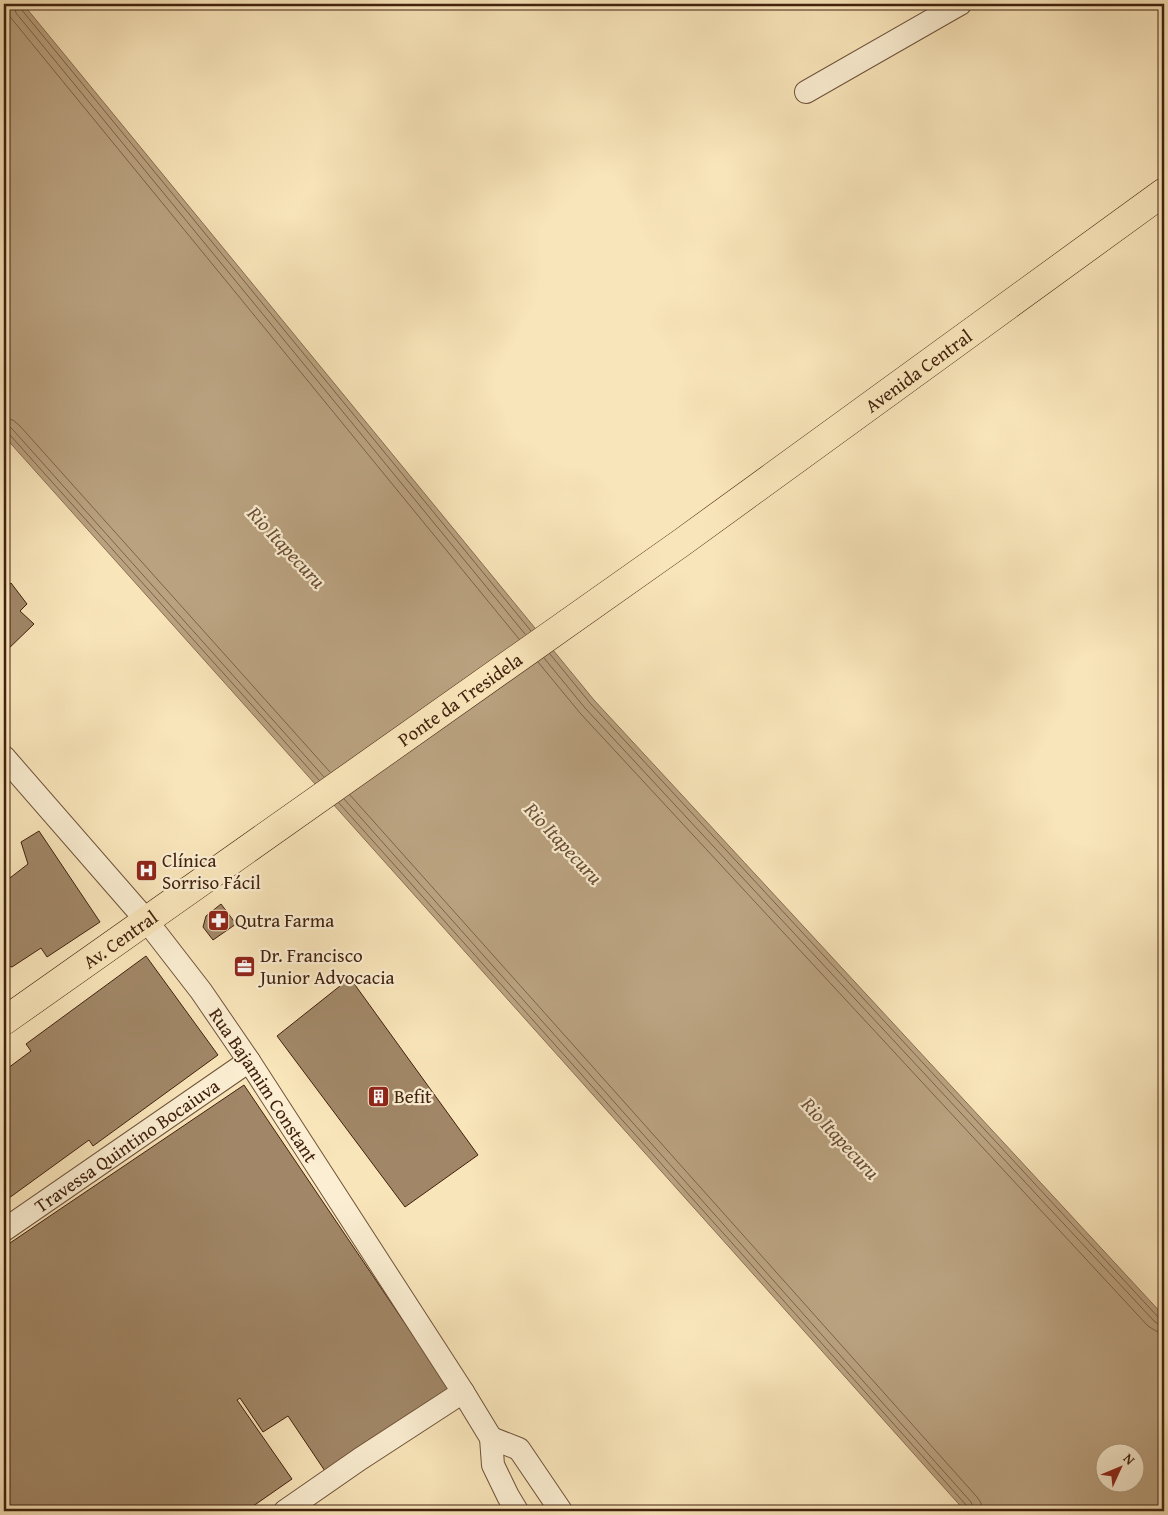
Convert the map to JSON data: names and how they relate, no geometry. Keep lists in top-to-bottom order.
{
  "streets": {
    "main road": ["Avenida Central", "Ponte da Tresidela", "Av. Central"],
    "street": ["Rua Bajamim Constant", "Travessa Quintino Bocaiuva"]
  },
  "crossings": [
    ["Avenida Central", "Ponte da Tresidela"],
    ["Ponte da Tresidela", "Av. Central"],
    ["Av. Central", "Rua Bajamim Constant"],
    ["Rua Bajamim Constant", "Travessa Quintino Bocaiuva"]
  ],
  "water": ["Rio Itapecuru"],
  "places": {
    "hospital": ["Clínica Sorriso Fácil"],
    "pharmacy": ["Qutra Farma"],
    "office": ["Dr. Francisco Junior Advocacia"],
    "building": ["Befit"]
  },
  "north": "top right"
}
